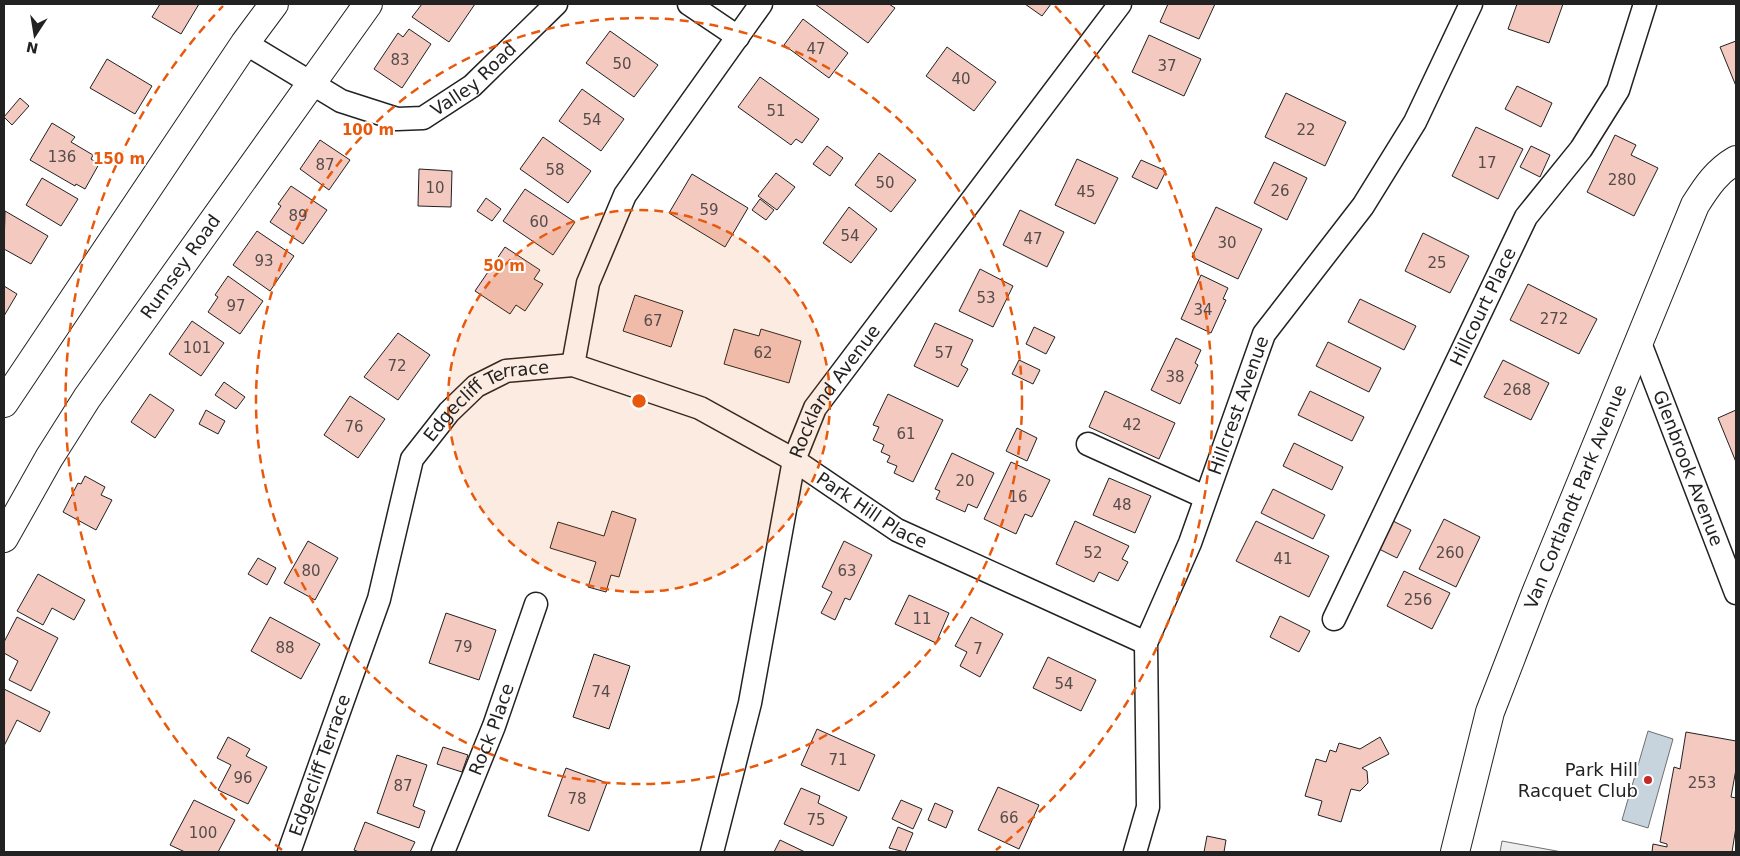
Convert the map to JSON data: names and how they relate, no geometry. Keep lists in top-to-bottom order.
{
  "streets": {
    "street": [
      "Valley Road",
      "Rumsey Road",
      "Hillcourt Place",
      "Rockland Avenue",
      "Hillcrest Avenue",
      "Edgecliff Terrace",
      "Glenbrook Avenue",
      "Van Cortlandt Park Avenue",
      "Park Hill Place",
      "Rock Place"
    ]
  },
  "crossings": [
    ["Valley Road", "Rumsey Road"],
    ["Rockland Avenue", "Park Hill Place"],
    ["Hillcrest Avenue", "Park Hill Place"],
    ["Edgecliff Terrace", "Park Hill Place"],
    ["Glenbrook Avenue", "Van Cortlandt Park Avenue"]
  ],
  "places": ["Park Hill Racquet Club"],
  "house_numbers": [
    "47",
    "83",
    "50",
    "37",
    "40",
    "51",
    "54",
    "22",
    "136",
    "17",
    "87",
    "58",
    "280",
    "50",
    "10",
    "26",
    "45",
    "59",
    "89",
    "60",
    "54",
    "47",
    "30",
    "93",
    "25",
    "53",
    "97",
    "34",
    "272",
    "67",
    "101",
    "62",
    "57",
    "72",
    "38",
    "268",
    "42",
    "76",
    "61",
    "20",
    "16",
    "48",
    "52",
    "260",
    "41",
    "80",
    "63",
    "256",
    "11",
    "79",
    "88",
    "7",
    "54",
    "74",
    "71",
    "96",
    "253",
    "87",
    "78",
    "66",
    "75",
    "100"
  ],
  "north": "bottom",
  "rings": ["100 m", "150 m", "50 m"]
}
